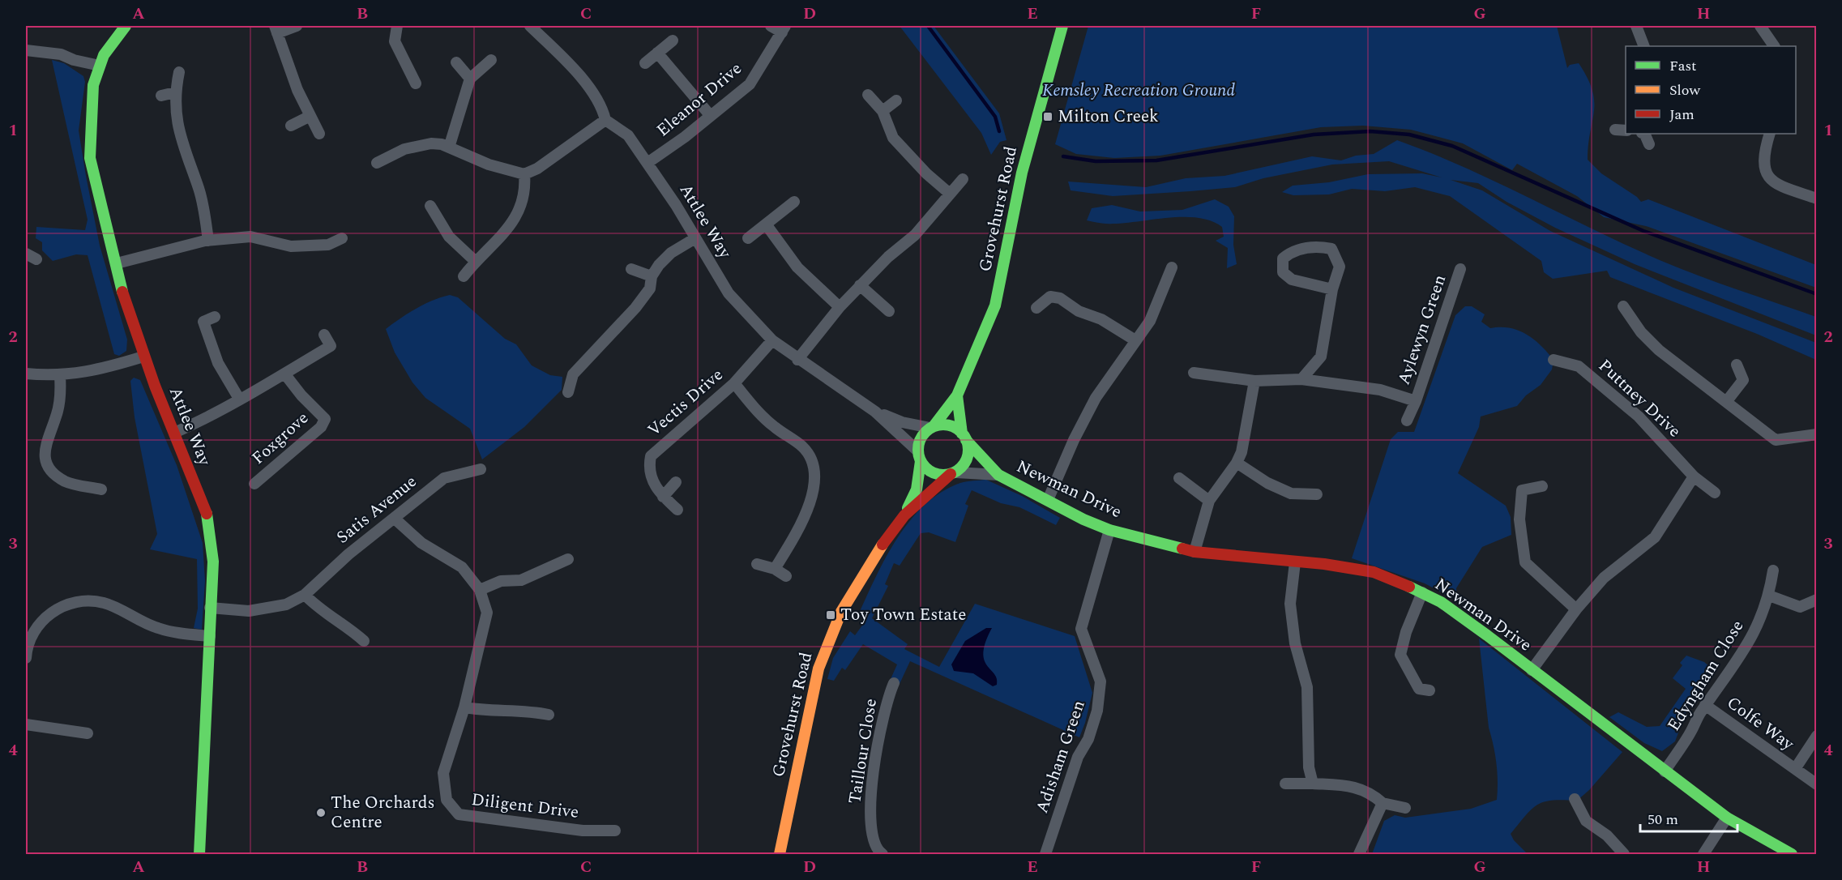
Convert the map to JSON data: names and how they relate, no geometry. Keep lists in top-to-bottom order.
{
  "streets": {
    "street": [
      "Eleanor Drive",
      "Grovehurst Road",
      "Attlee Way",
      "Aylewyn Green",
      "Puttney Drive",
      "Vectis Drive",
      "Foxgrove",
      "Newman Drive",
      "Satis Avenue",
      "Edyngham Close",
      "Colfe Way",
      "Taillour Close",
      "Adisham Green",
      "Diligent Drive"
    ]
  },
  "crossings": [
    ["Eleanor Drive", "Attlee Way"],
    ["Grovehurst Road", "Attlee Way"],
    ["Grovehurst Road", "Newman Drive"],
    ["Attlee Way", "Vectis Drive"],
    ["Attlee Way", "Newman Drive"],
    ["Attlee Way", "Satis Avenue"],
    ["Newman Drive", "Edyngham Close"],
    ["Newman Drive", "Adisham Green"],
    ["Satis Avenue", "Diligent Drive"],
    ["Edyngham Close", "Colfe Way"]
  ],
  "parks": ["Kemsley Recreation Ground"],
  "places": {
    "transit": ["Milton Creek", "Toy Town Estate"],
    "other": ["The Orchards Centre"]
  },
  "legend": ["Fast", "Slow", "Jam"],
  "scale_bar": "50 m",
  "grid": {
    "columns": [
      "A",
      "B",
      "C",
      "D",
      "E",
      "F",
      "G",
      "H"
    ],
    "rows": [
      "1",
      "2",
      "3",
      "4"
    ]
  }
}
